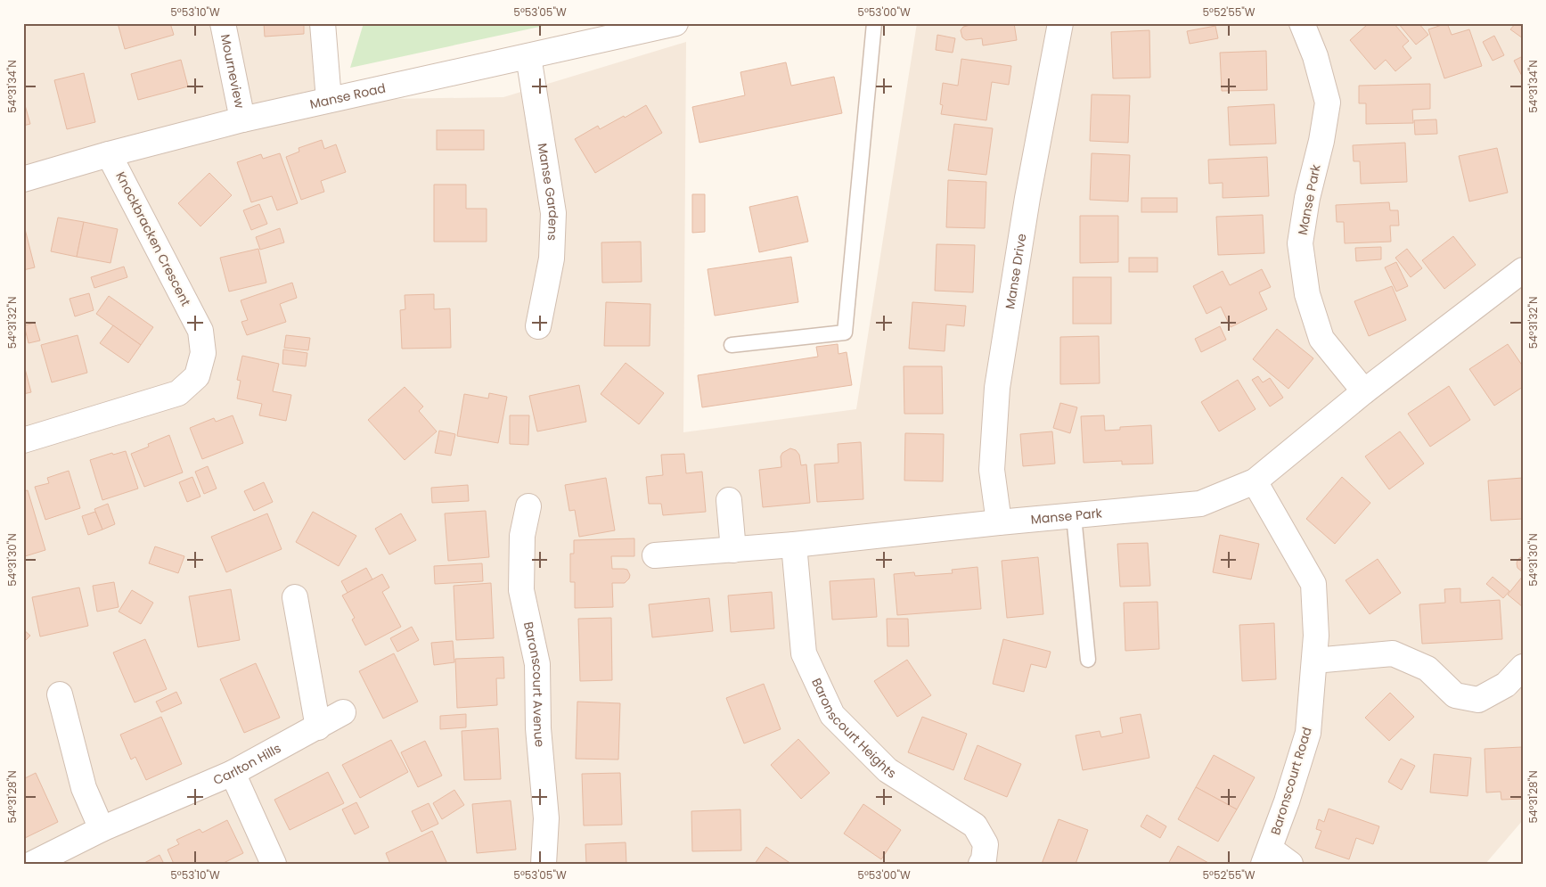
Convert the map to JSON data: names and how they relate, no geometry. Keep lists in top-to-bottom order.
{
  "streets": {
    "street": [
      "Mourneview",
      "Manse Road",
      "Manse Gardens",
      "Manse Park",
      "Knockbracken Crescent",
      "Manse Drive",
      "Baronscourt Avenue",
      "Baronscourt Heights",
      "Carlton Hills",
      "Baronscourt Road"
    ]
  },
  "crossings": [
    ["Mourneview", "Manse Road"],
    ["Manse Road", "Manse Gardens"],
    ["Manse Road", "Knockbracken Crescent"],
    ["Manse Park", "Manse Drive"],
    ["Manse Park", "Baronscourt Heights"],
    ["Manse Park", "Baronscourt Road"]
  ],
  "coordinates": [
    "5°53'10\"W",
    "5°53'05\"W",
    "5°53'00\"W",
    "5°52'55\"W",
    "54°31'34\"N",
    "54°31'32\"N",
    "54°31'30\"N",
    "54°31'28\"N"
  ]
}
